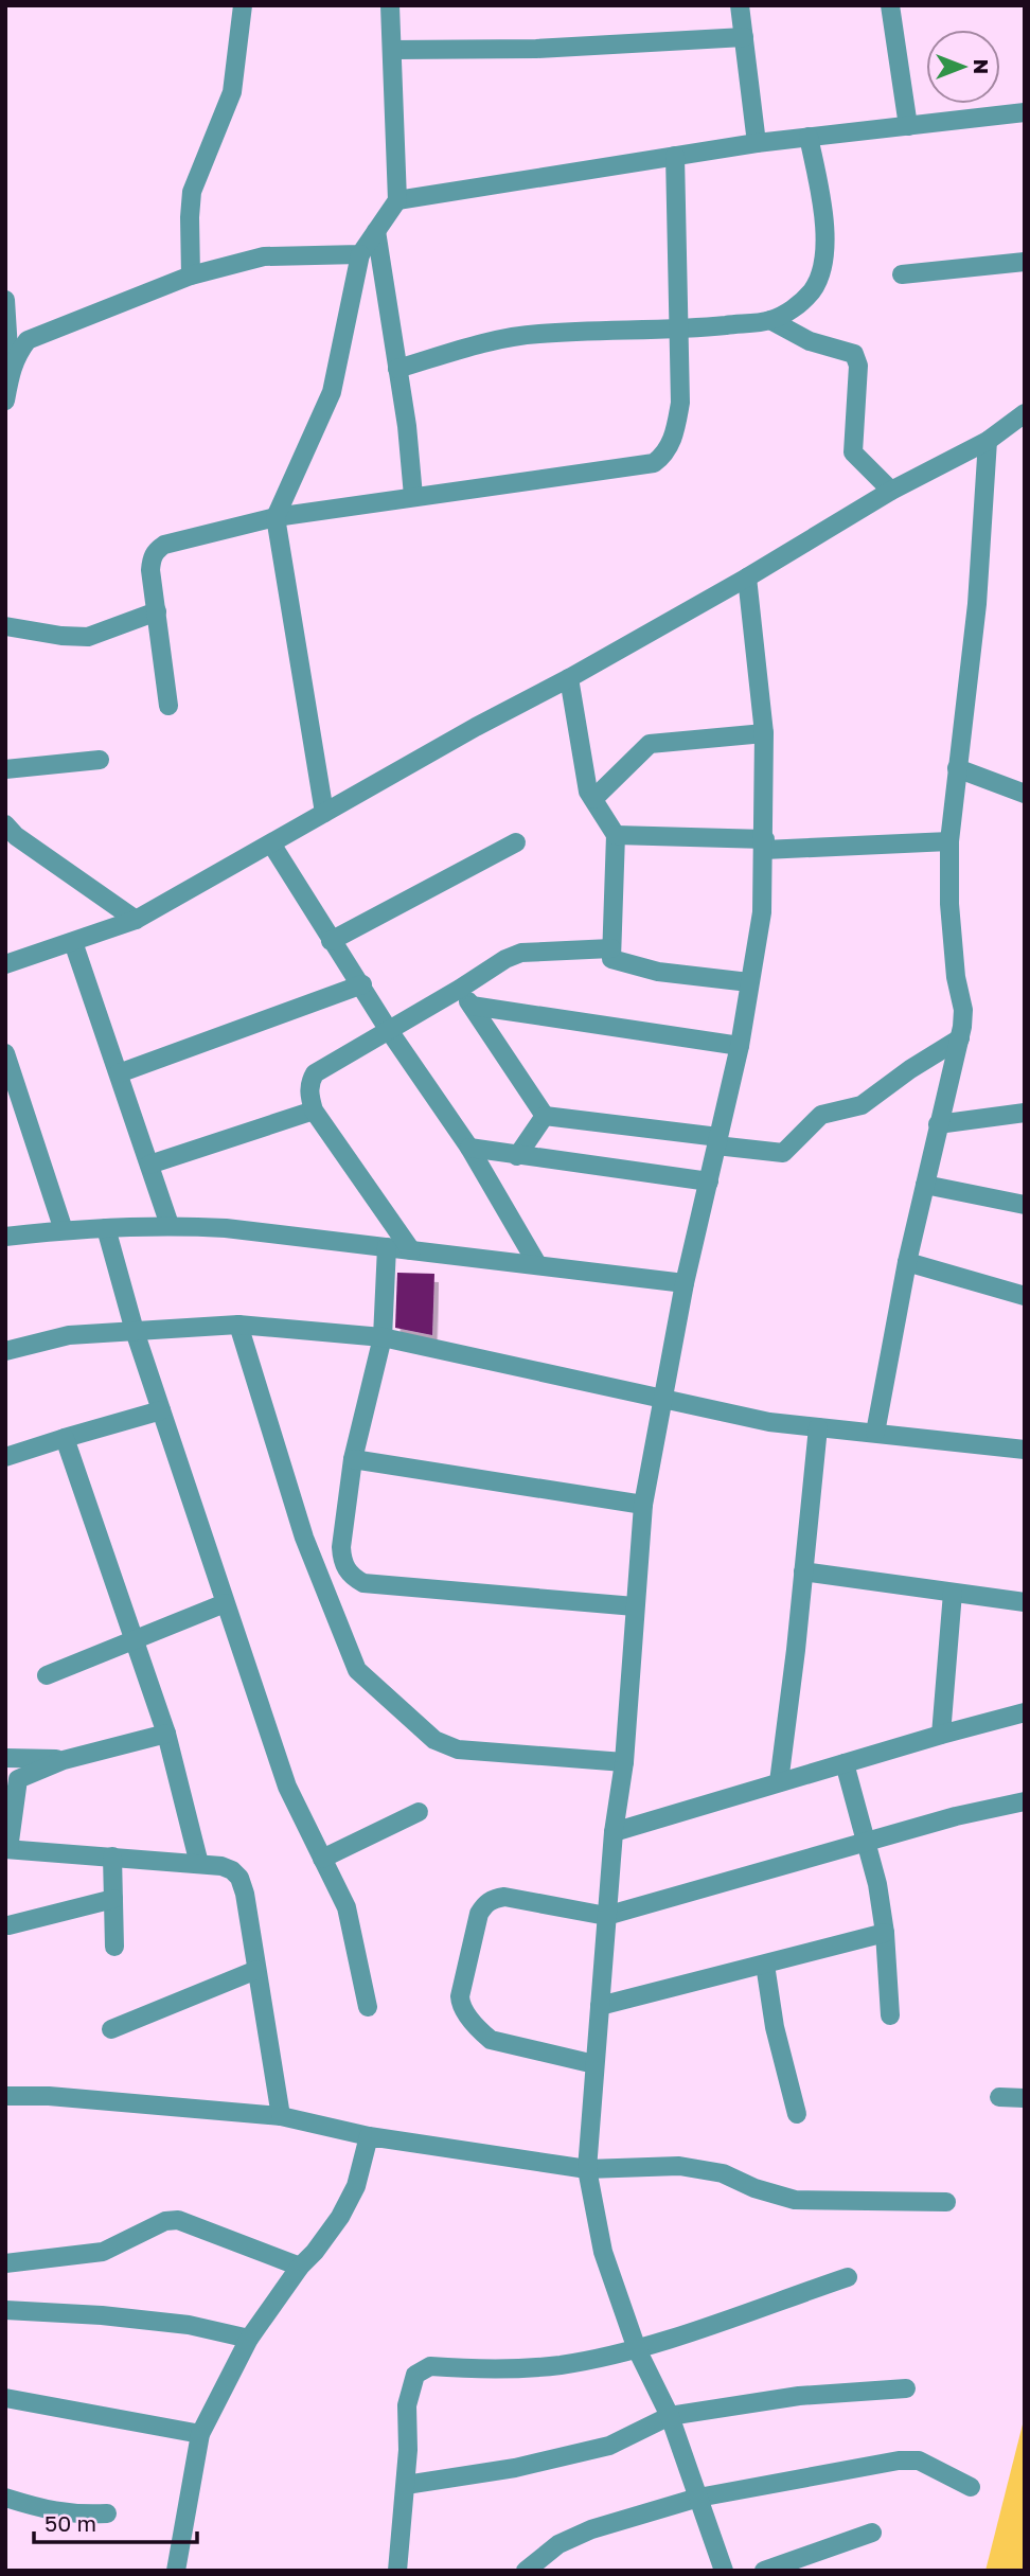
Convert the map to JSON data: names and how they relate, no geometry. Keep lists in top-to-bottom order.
{
  "scale_bar": "50 m",
  "north": "right"
}
